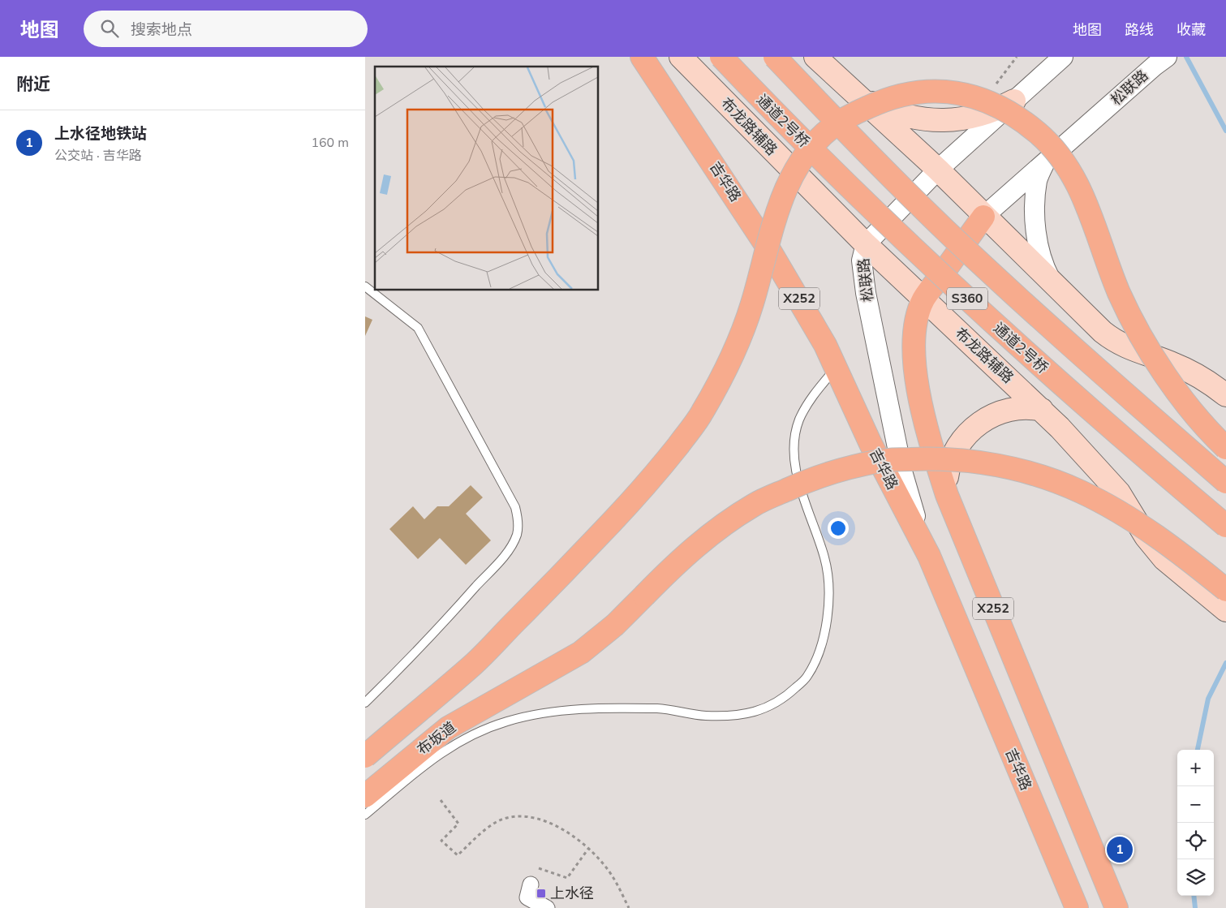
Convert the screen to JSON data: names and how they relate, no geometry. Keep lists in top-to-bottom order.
{
  "streets": {
    "main road": [
      "通道2号桥",
      "布龙路辅路",
      "吉华路",
      "X252",
      "S360",
      "布坂道"
    ],
    "street": ["松联路"]
  },
  "crossings": [
    ["松联路", "布龙路辅路"],
    ["松联路", "吉华路"],
    ["松联路", "X252"],
    ["布龙路辅路", "X252"]
  ],
  "places": {
    "transit": ["上水径"]
  },
  "page": {
    "header": "地图",
    "search": "搜索地点",
    "nav": ["地图", "路线", "收藏"],
    "heading": "附近",
    "list": [
      {
        "mark": "1",
        "name": "上水径地铁站",
        "note": "公交站 · 吉华路",
        "value": "160 m"
      }
    ],
    "map_buttons": ["+", "−"],
    "pins": "1"
  }
}
